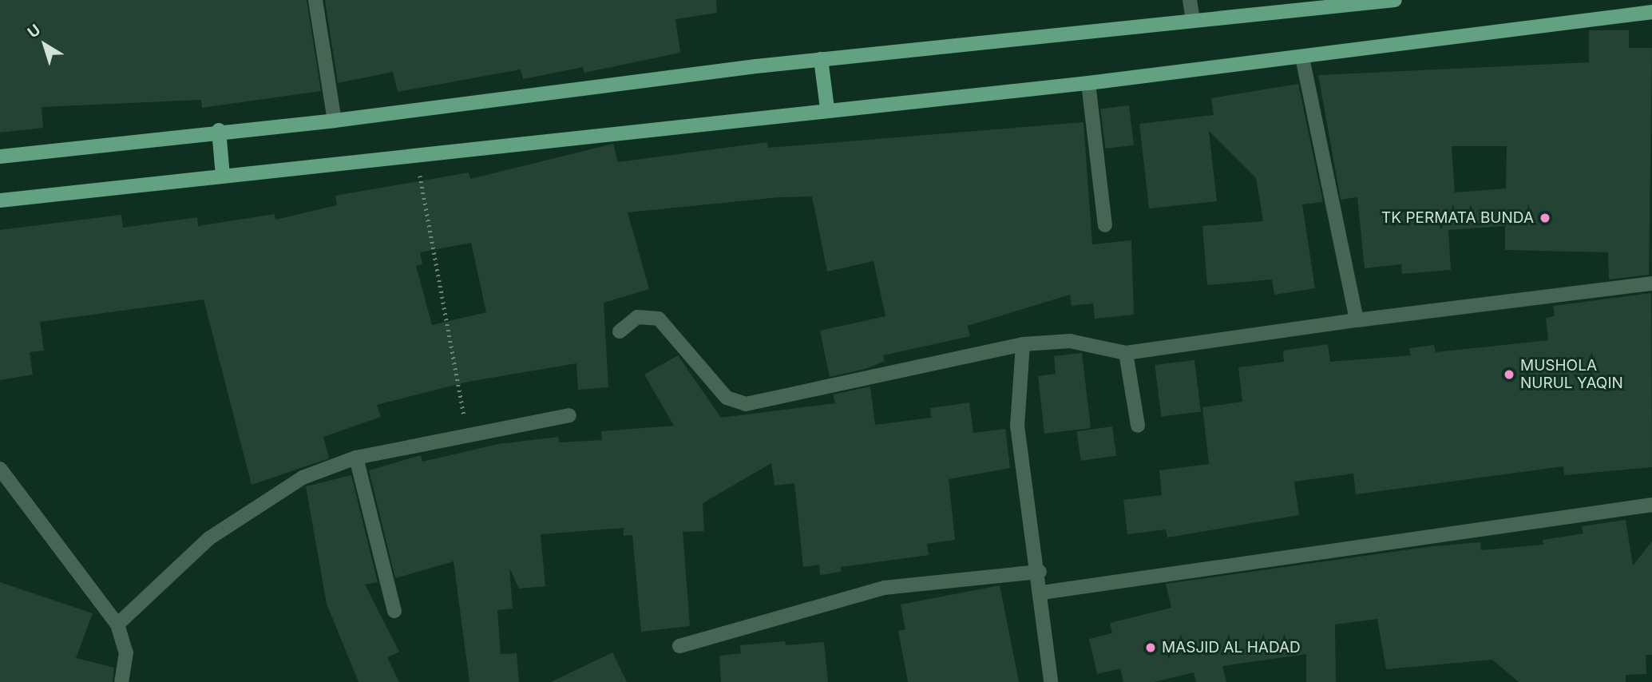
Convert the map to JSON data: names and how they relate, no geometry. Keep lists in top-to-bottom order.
{
  "places": ["TK PERMATA BUNDA", "MUSHOLA NURUL YAQIN", "MASJID AL HADAD"],
  "north": "top left"
}
